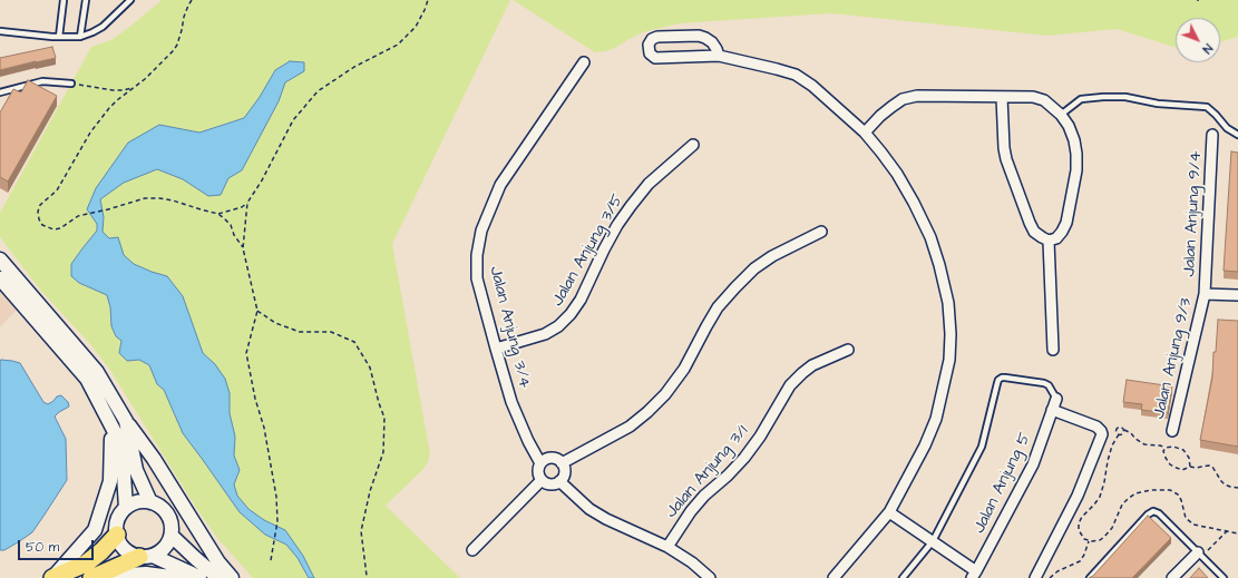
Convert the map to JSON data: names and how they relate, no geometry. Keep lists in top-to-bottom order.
{
  "streets": {
    "street": [
      "Jalan Anjung 9/4",
      "Jalan Anjung 3/5",
      "Jalan Anjung 3/4",
      "Jalan Anjung 9/3",
      "Jalan Anjung 3/1",
      "Jalan Anjung 5"
    ]
  },
  "crossings": [
    ["Jalan Anjung 9/4", "Jalan Anjung 9/3"],
    ["Jalan Anjung 3/5", "Jalan Anjung 3/4"]
  ],
  "scale_bar": "50 m",
  "north": "bottom right"
}
